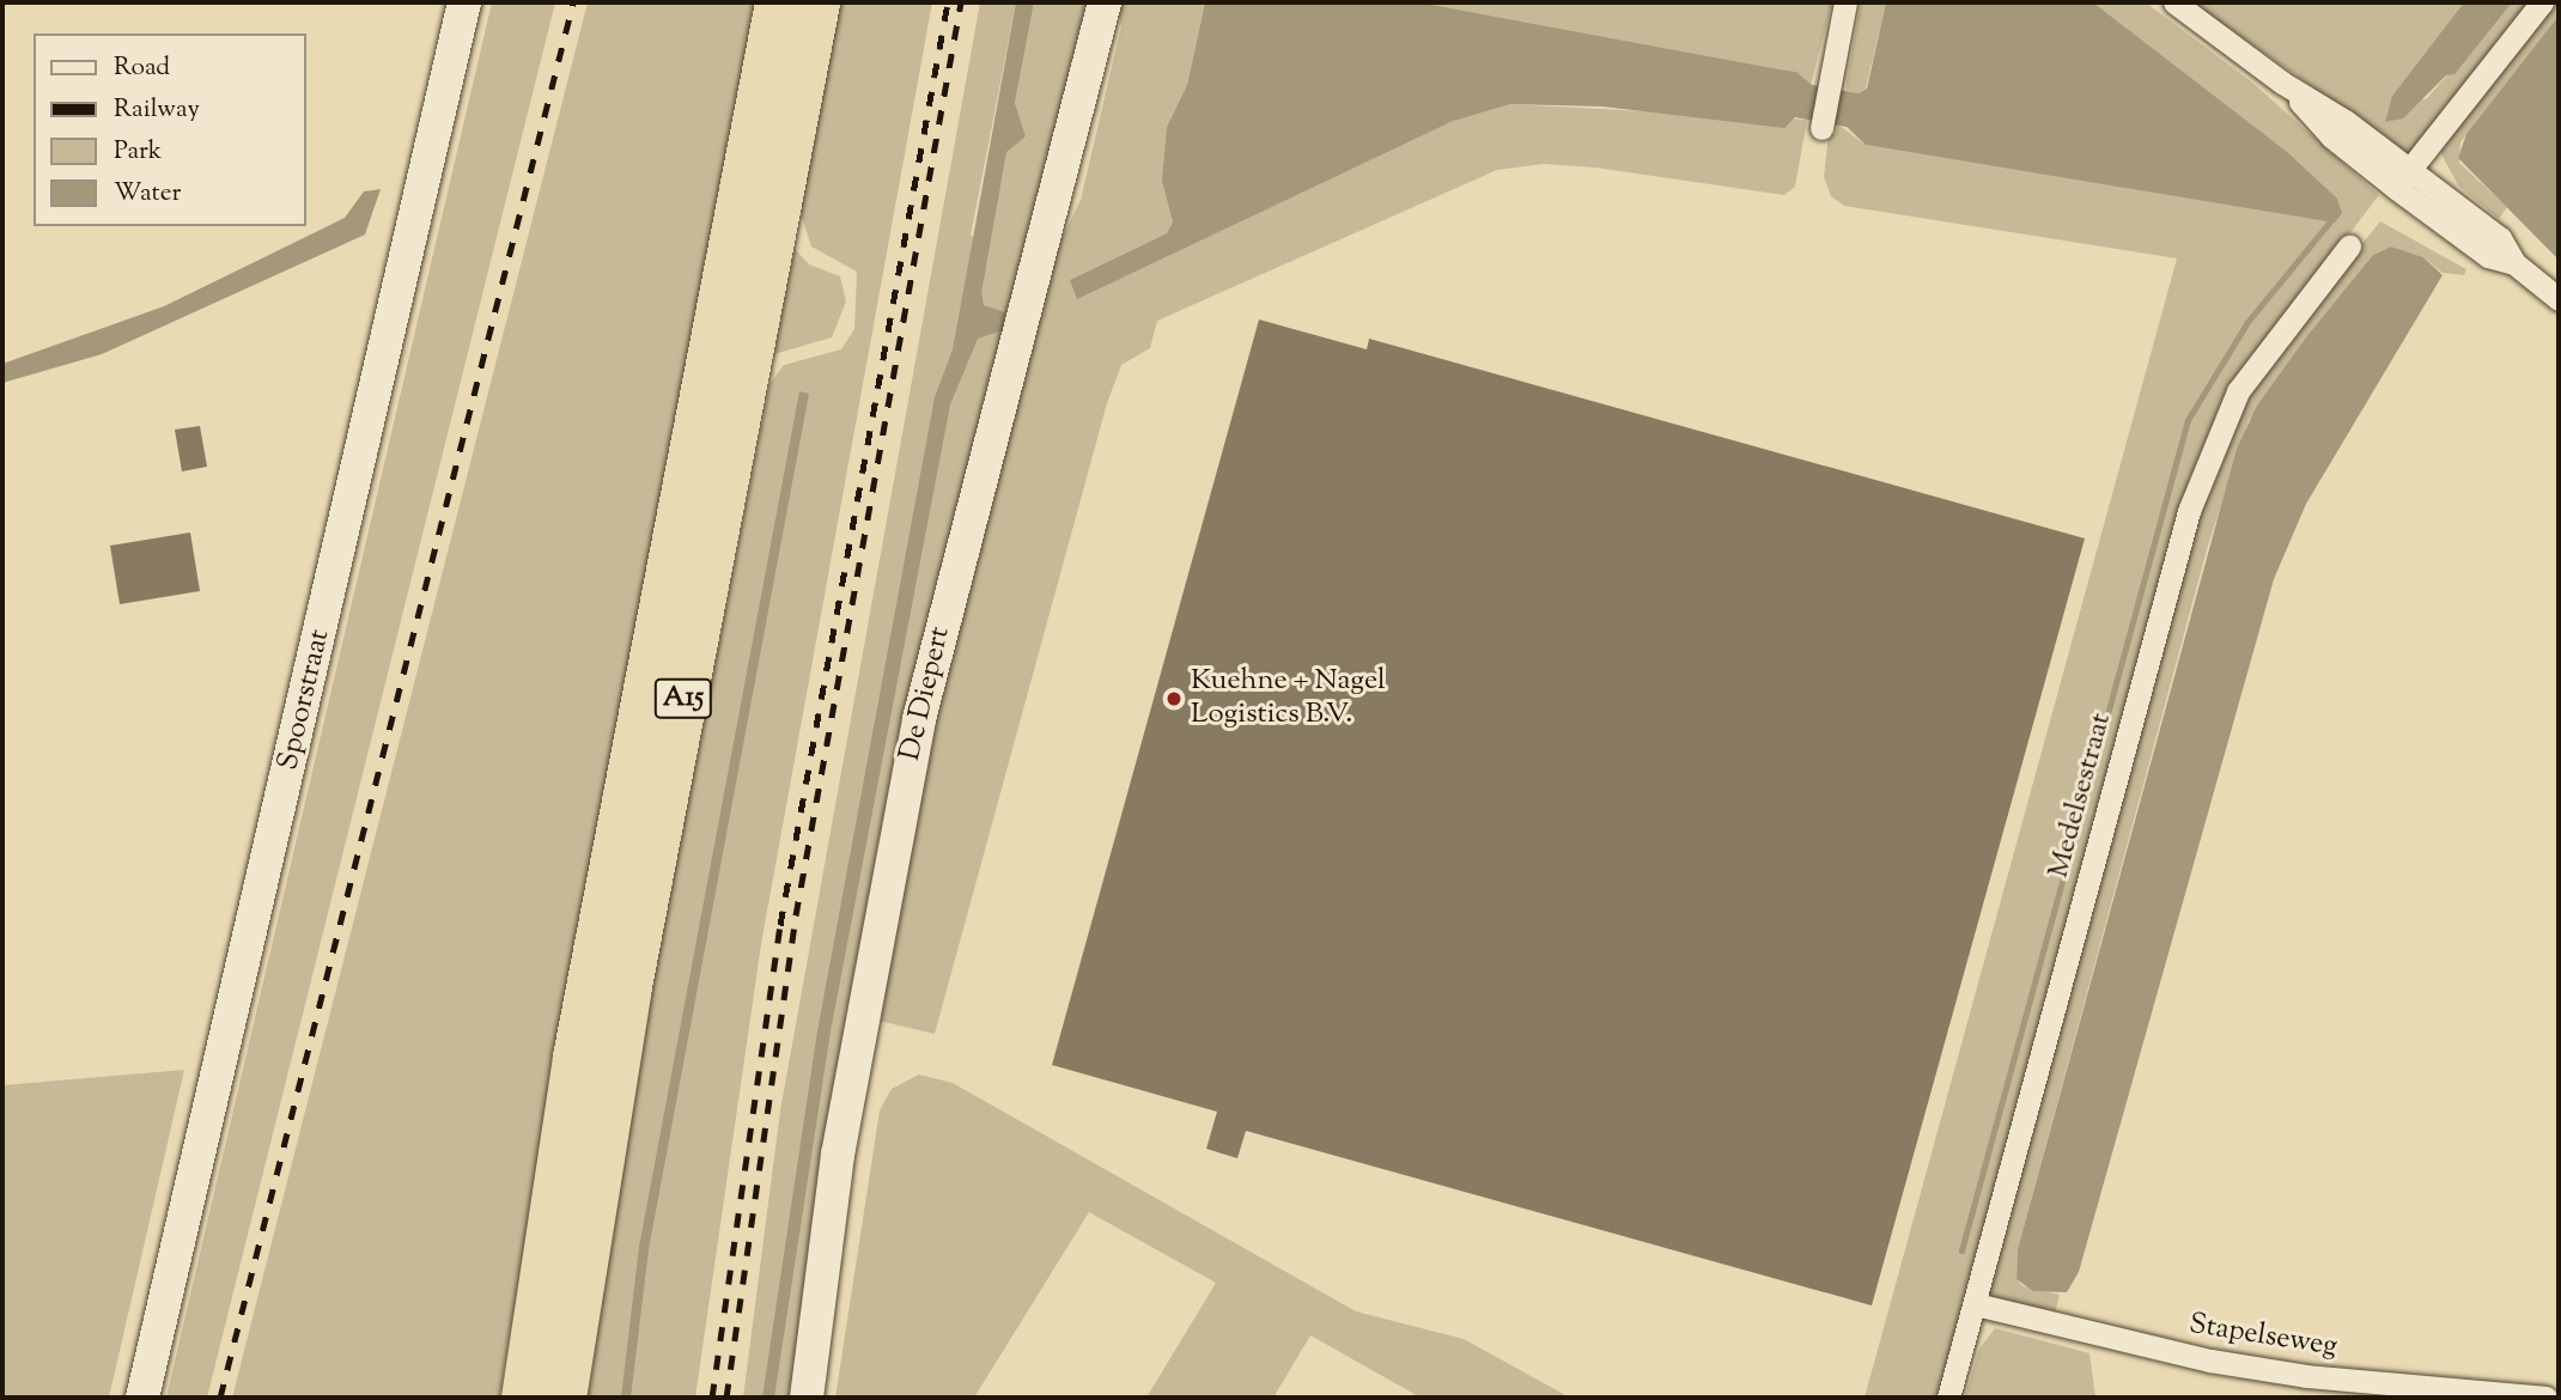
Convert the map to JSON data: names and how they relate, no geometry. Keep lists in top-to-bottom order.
{
  "streets": {
    "highway": ["A15"],
    "main road": ["De Diepert", "Spoorstraat"],
    "street": ["Medelsestraat", "Stapelseweg"]
  },
  "crossings": [
    ["Medelsestraat", "Stapelseweg"]
  ],
  "places": ["Kuehne + Nagel Logistics B.V."],
  "legend": [
    "Road",
    "Railway",
    "Park",
    "Water"
  ]
}
